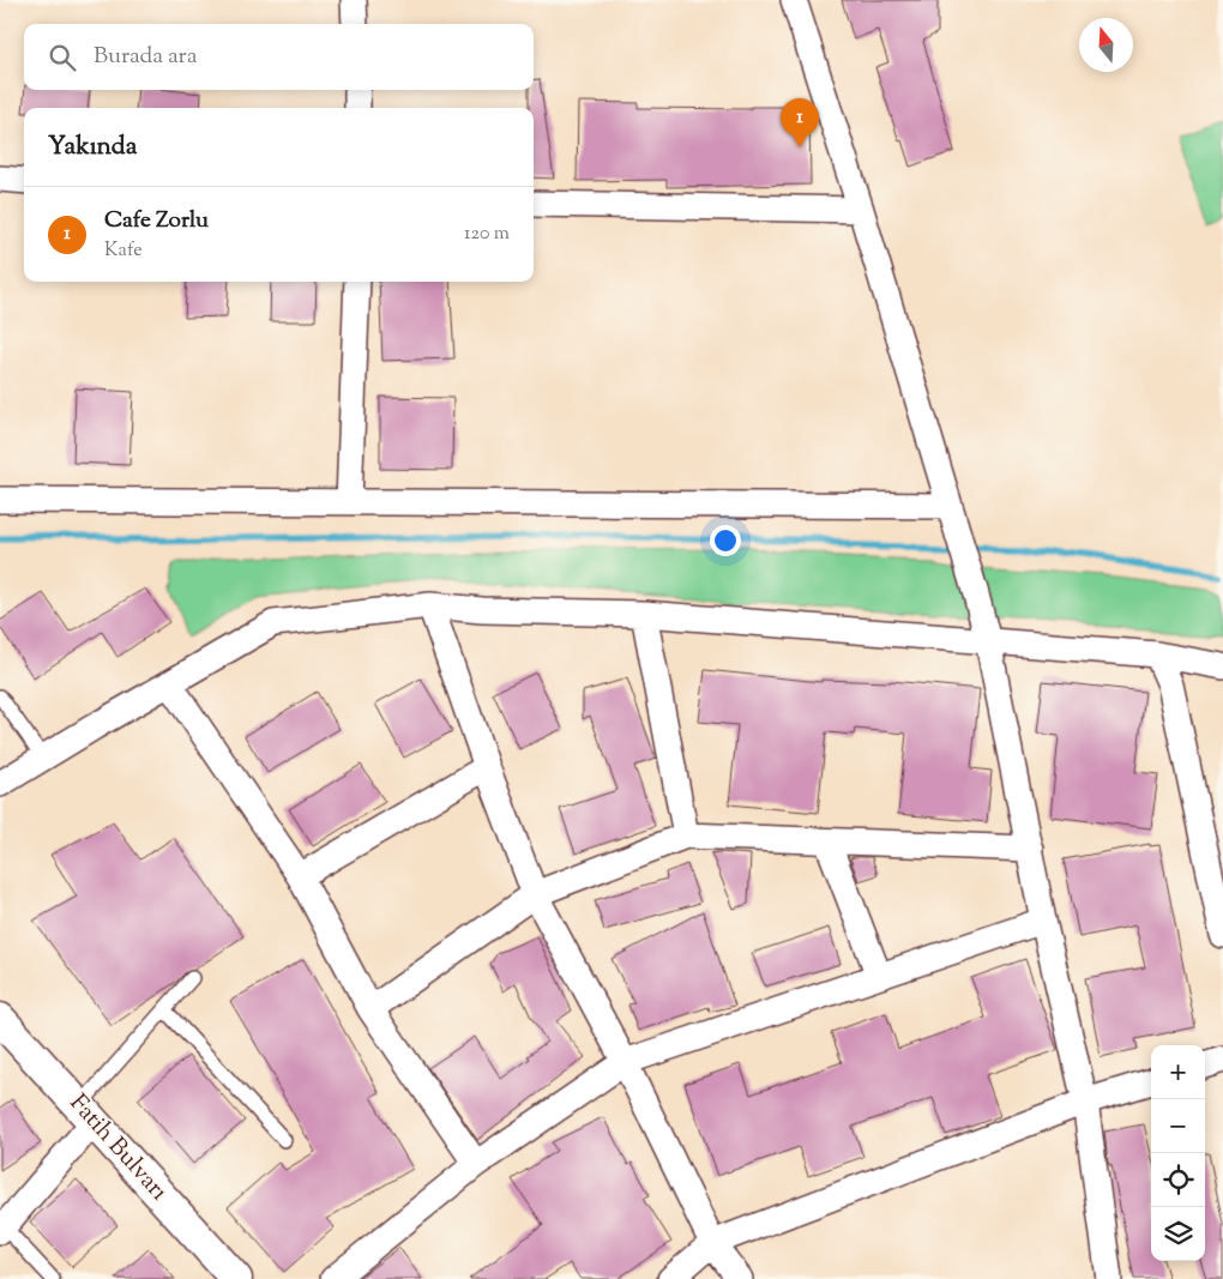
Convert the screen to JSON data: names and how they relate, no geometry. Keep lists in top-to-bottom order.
{
  "streets": {
    "street": ["Fatih Bulvarı"]
  },
  "north": "top",
  "page": {
    "search": "Burada ara",
    "pins": "1",
    "heading": "Yakında",
    "list": [
      {
        "mark": "1",
        "name": "Cafe Zorlu",
        "note": "Kafe",
        "value": "120 m"
      }
    ],
    "map_buttons": ["+", "−"]
  }
}
